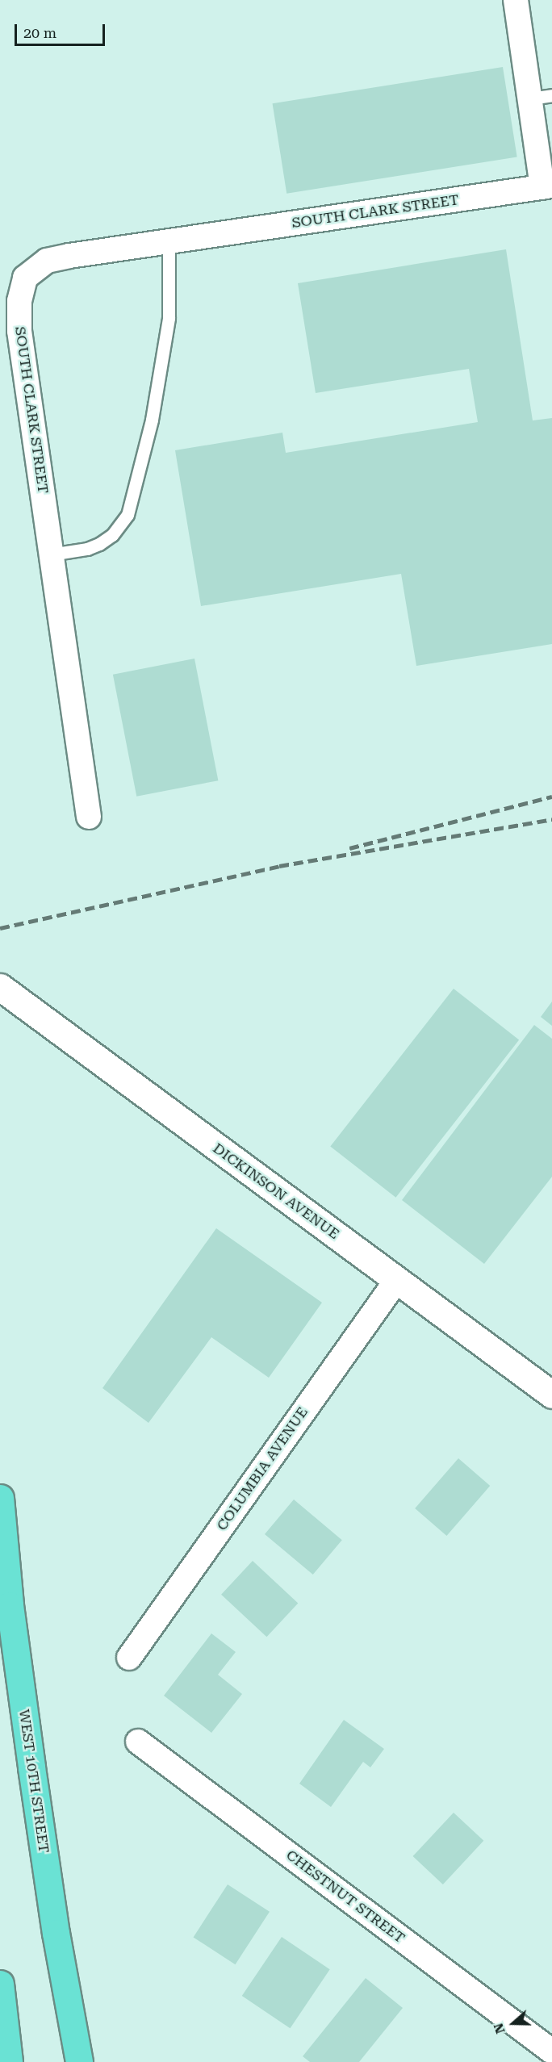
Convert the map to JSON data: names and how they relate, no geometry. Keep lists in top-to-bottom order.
{
  "streets": {
    "main road": ["DICKINSON AVENUE", "WEST 10TH STREET"],
    "street": ["SOUTH CLARK STREET", "COLUMBIA AVENUE", "CHESTNUT STREET"]
  },
  "crossings": [
    ["DICKINSON AVENUE", "COLUMBIA AVENUE"]
  ],
  "scale_bar": "20 m",
  "north": "left"
}
